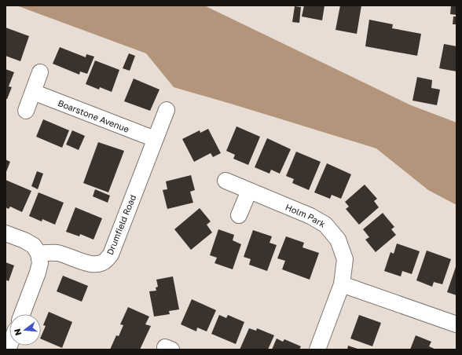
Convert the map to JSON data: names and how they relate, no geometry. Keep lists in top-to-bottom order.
{
  "streets": {
    "street": ["Boarstone Avenue", "Holm Park", "Drumfield Road"]
  },
  "crossings": [
    ["Boarstone Avenue", "Drumfield Road"]
  ],
  "north": "left"
}
